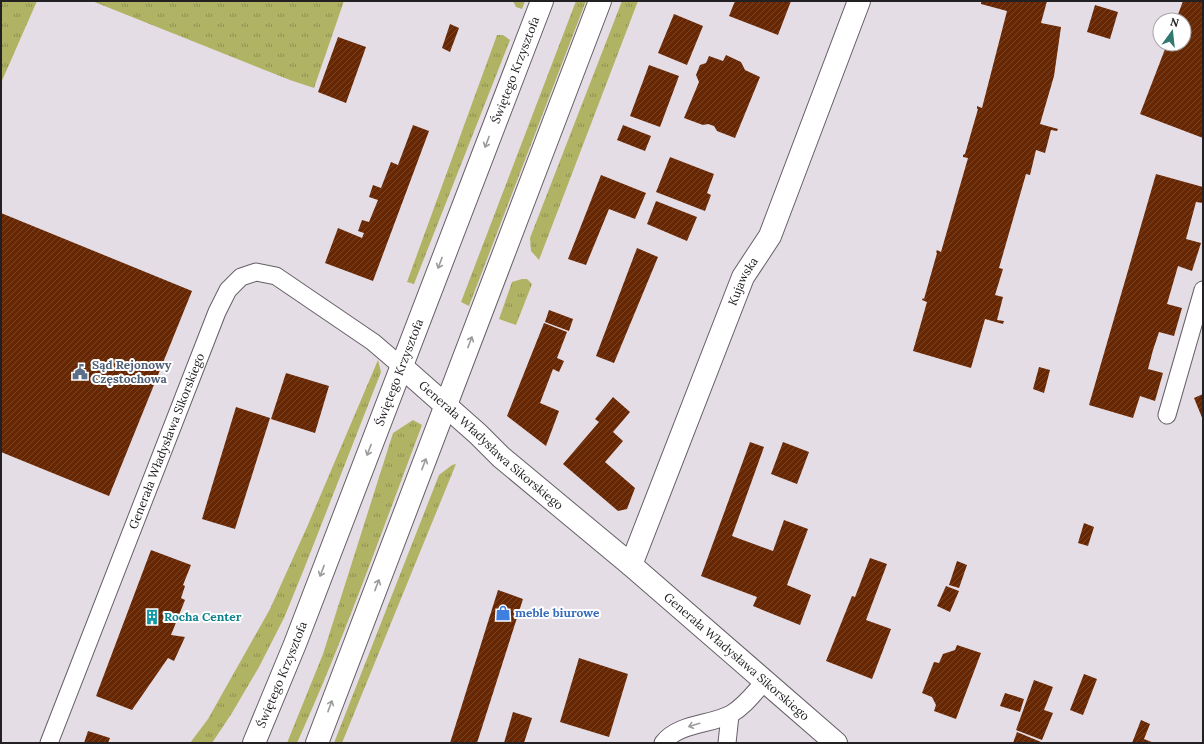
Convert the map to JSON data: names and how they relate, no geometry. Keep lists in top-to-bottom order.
{
  "streets": {
    "main road": ["Świętego Krzysztofa", "Kujawska", "Generała Władysława Sikorskiego"]
  },
  "crossings": [
    ["Świętego Krzysztofa", "Generała Władysława Sikorskiego"],
    ["Kujawska", "Generała Władysława Sikorskiego"]
  ],
  "places": {
    "public building": ["Sąd Rejonowy Częstochowa"],
    "shop": ["meble biurowe"],
    "building": ["Rocha Center"]
  },
  "north": "top"
}
